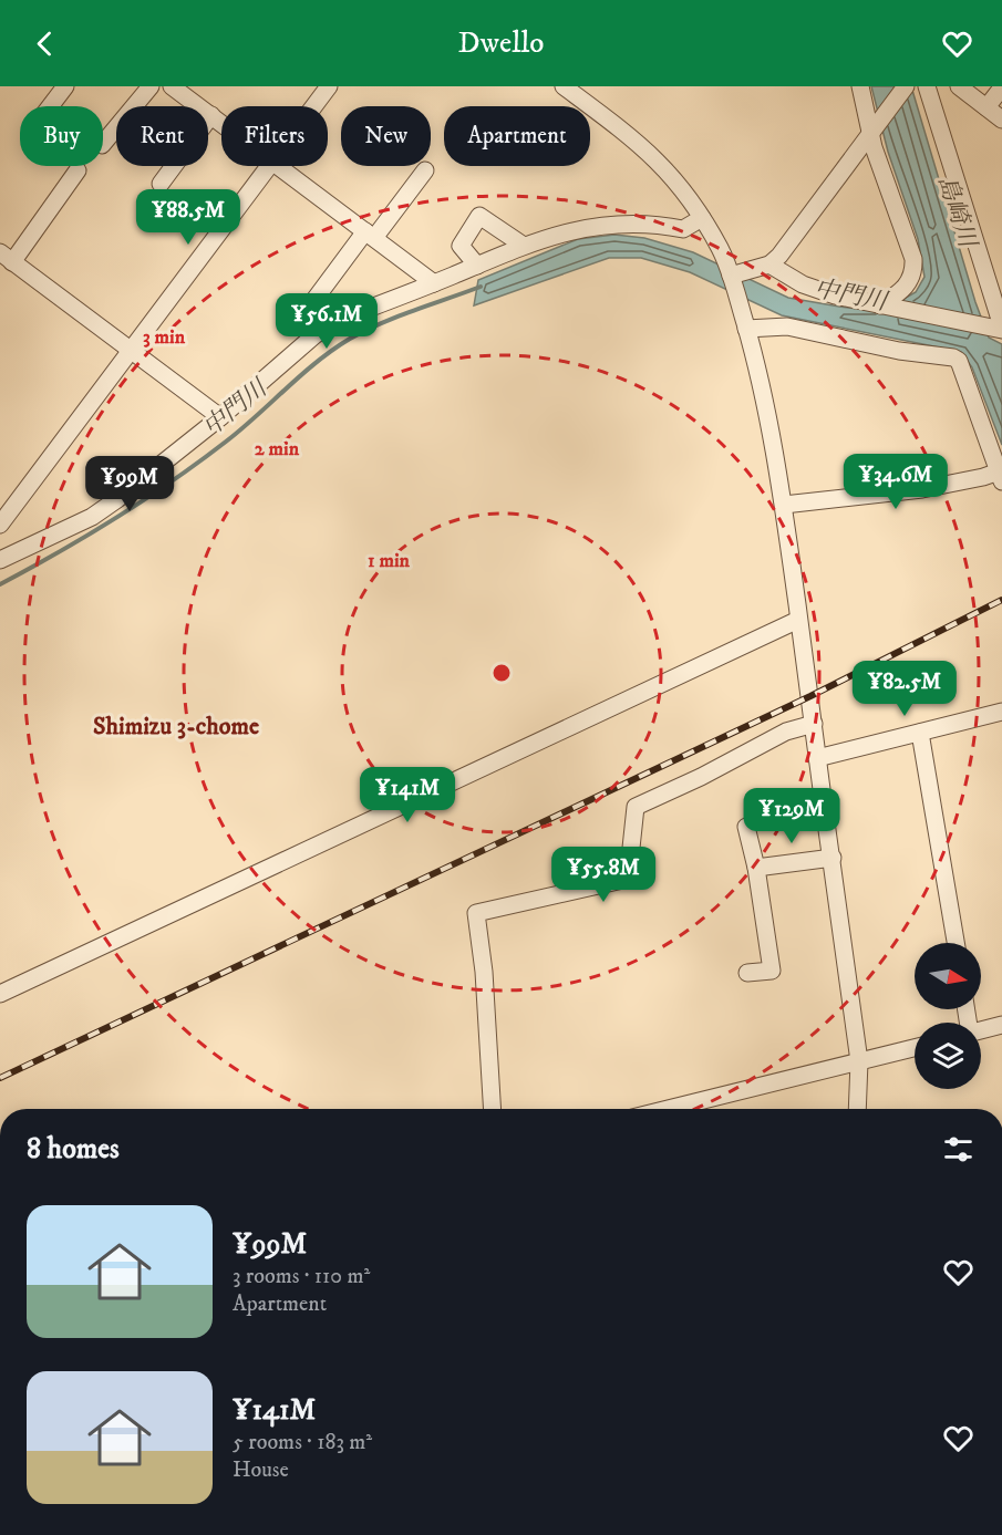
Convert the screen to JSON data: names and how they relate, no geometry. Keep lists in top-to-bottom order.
{
  "districts": ["Shimizu 3-chome"],
  "water": ["島崎川", "中門川"],
  "north": "right",
  "page": {
    "header": "Dwello",
    "chip": [
      "Buy",
      "Rent",
      "Filters",
      "New",
      "Apartment"
    ],
    "price": [
      "¥88.5M",
      "¥56.1M",
      "¥34.6M",
      "¥99M",
      "¥82.5M",
      "¥141M",
      "¥129M",
      "¥55.8M"
    ],
    "heading": "8 homes",
    "list": [
      {
        "name": "¥99M",
        "note": "3 rooms · 110 m² · Apartment"
      },
      {
        "name": "¥141M",
        "note": "5 rooms · 183 m² · House"
      }
    ]
  },
  "rings": ["3 min", "2 min", "1 min"]
}
